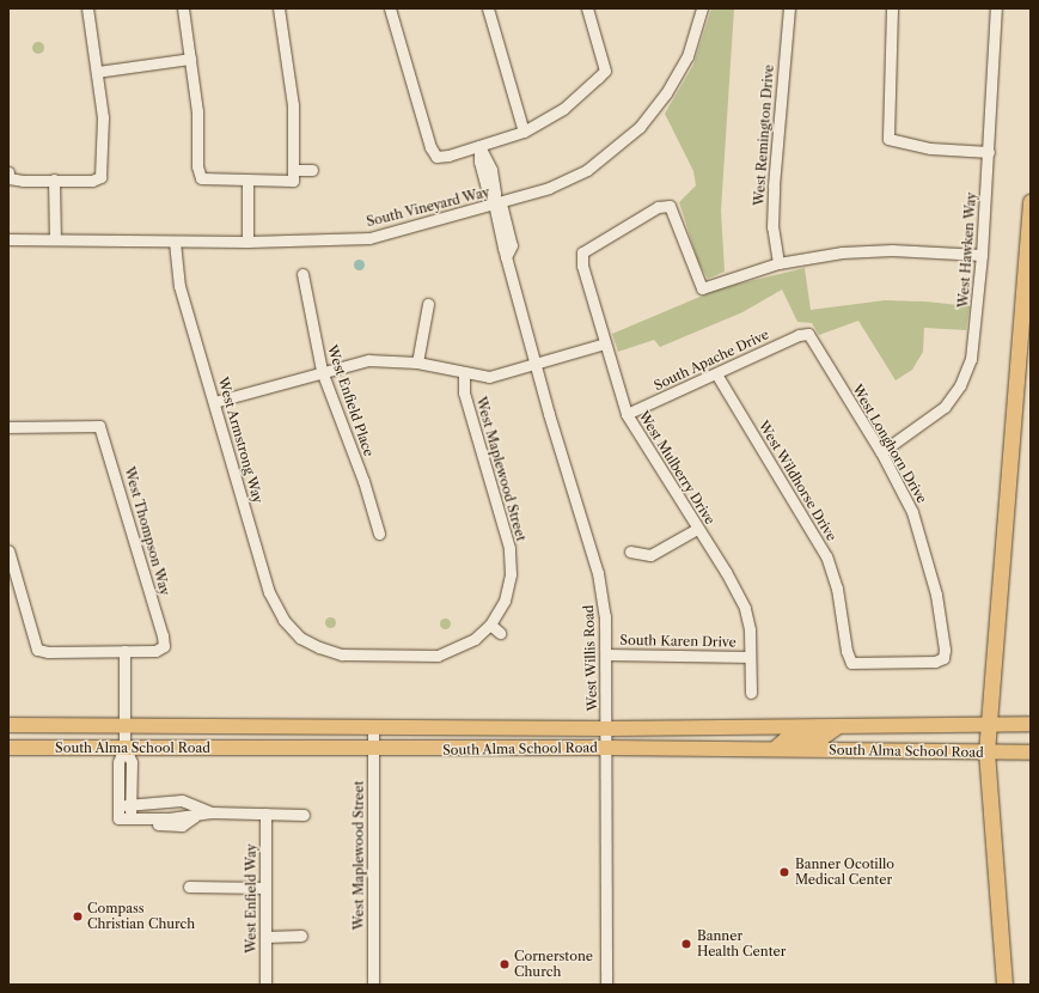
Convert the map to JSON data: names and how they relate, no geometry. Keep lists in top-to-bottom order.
{
  "streets": {
    "main road": ["South Alma School Road"],
    "street": [
      "West Remington Drive",
      "South Vineyard Way",
      "West Hawken Way",
      "South Apache Drive",
      "West Enfield Place",
      "West Armstrong Way",
      "West Longhorn Drive",
      "West Mulberry Drive",
      "West Maplewood Street",
      "West Wildhorse Drive",
      "West Thompson Way",
      "South Karen Drive",
      "West Willis Road",
      "West Enfield Way"
    ]
  },
  "crossings": [
    ["West Remington Drive", "West Mulberry Drive"],
    ["South Vineyard Way", "West Armstrong Way"],
    ["South Vineyard Way", "West Willis Road"],
    ["West Hawken Way", "West Longhorn Drive"],
    ["South Apache Drive", "West Longhorn Drive"],
    ["South Apache Drive", "West Mulberry Drive"],
    ["South Apache Drive", "West Wildhorse Drive"],
    ["West Armstrong Way", "West Maplewood Street"],
    ["West Longhorn Drive", "West Wildhorse Drive"],
    ["West Mulberry Drive", "South Karen Drive"],
    ["West Maplewood Street", "South Alma School Road"],
    ["South Karen Drive", "West Willis Road"],
    ["West Willis Road", "South Alma School Road"]
  ],
  "places": [
    "Banner Ocotillo Medical Center",
    "Compass Christian Church",
    "Banner Health Center",
    "Cornerstone Church"
  ]
}
